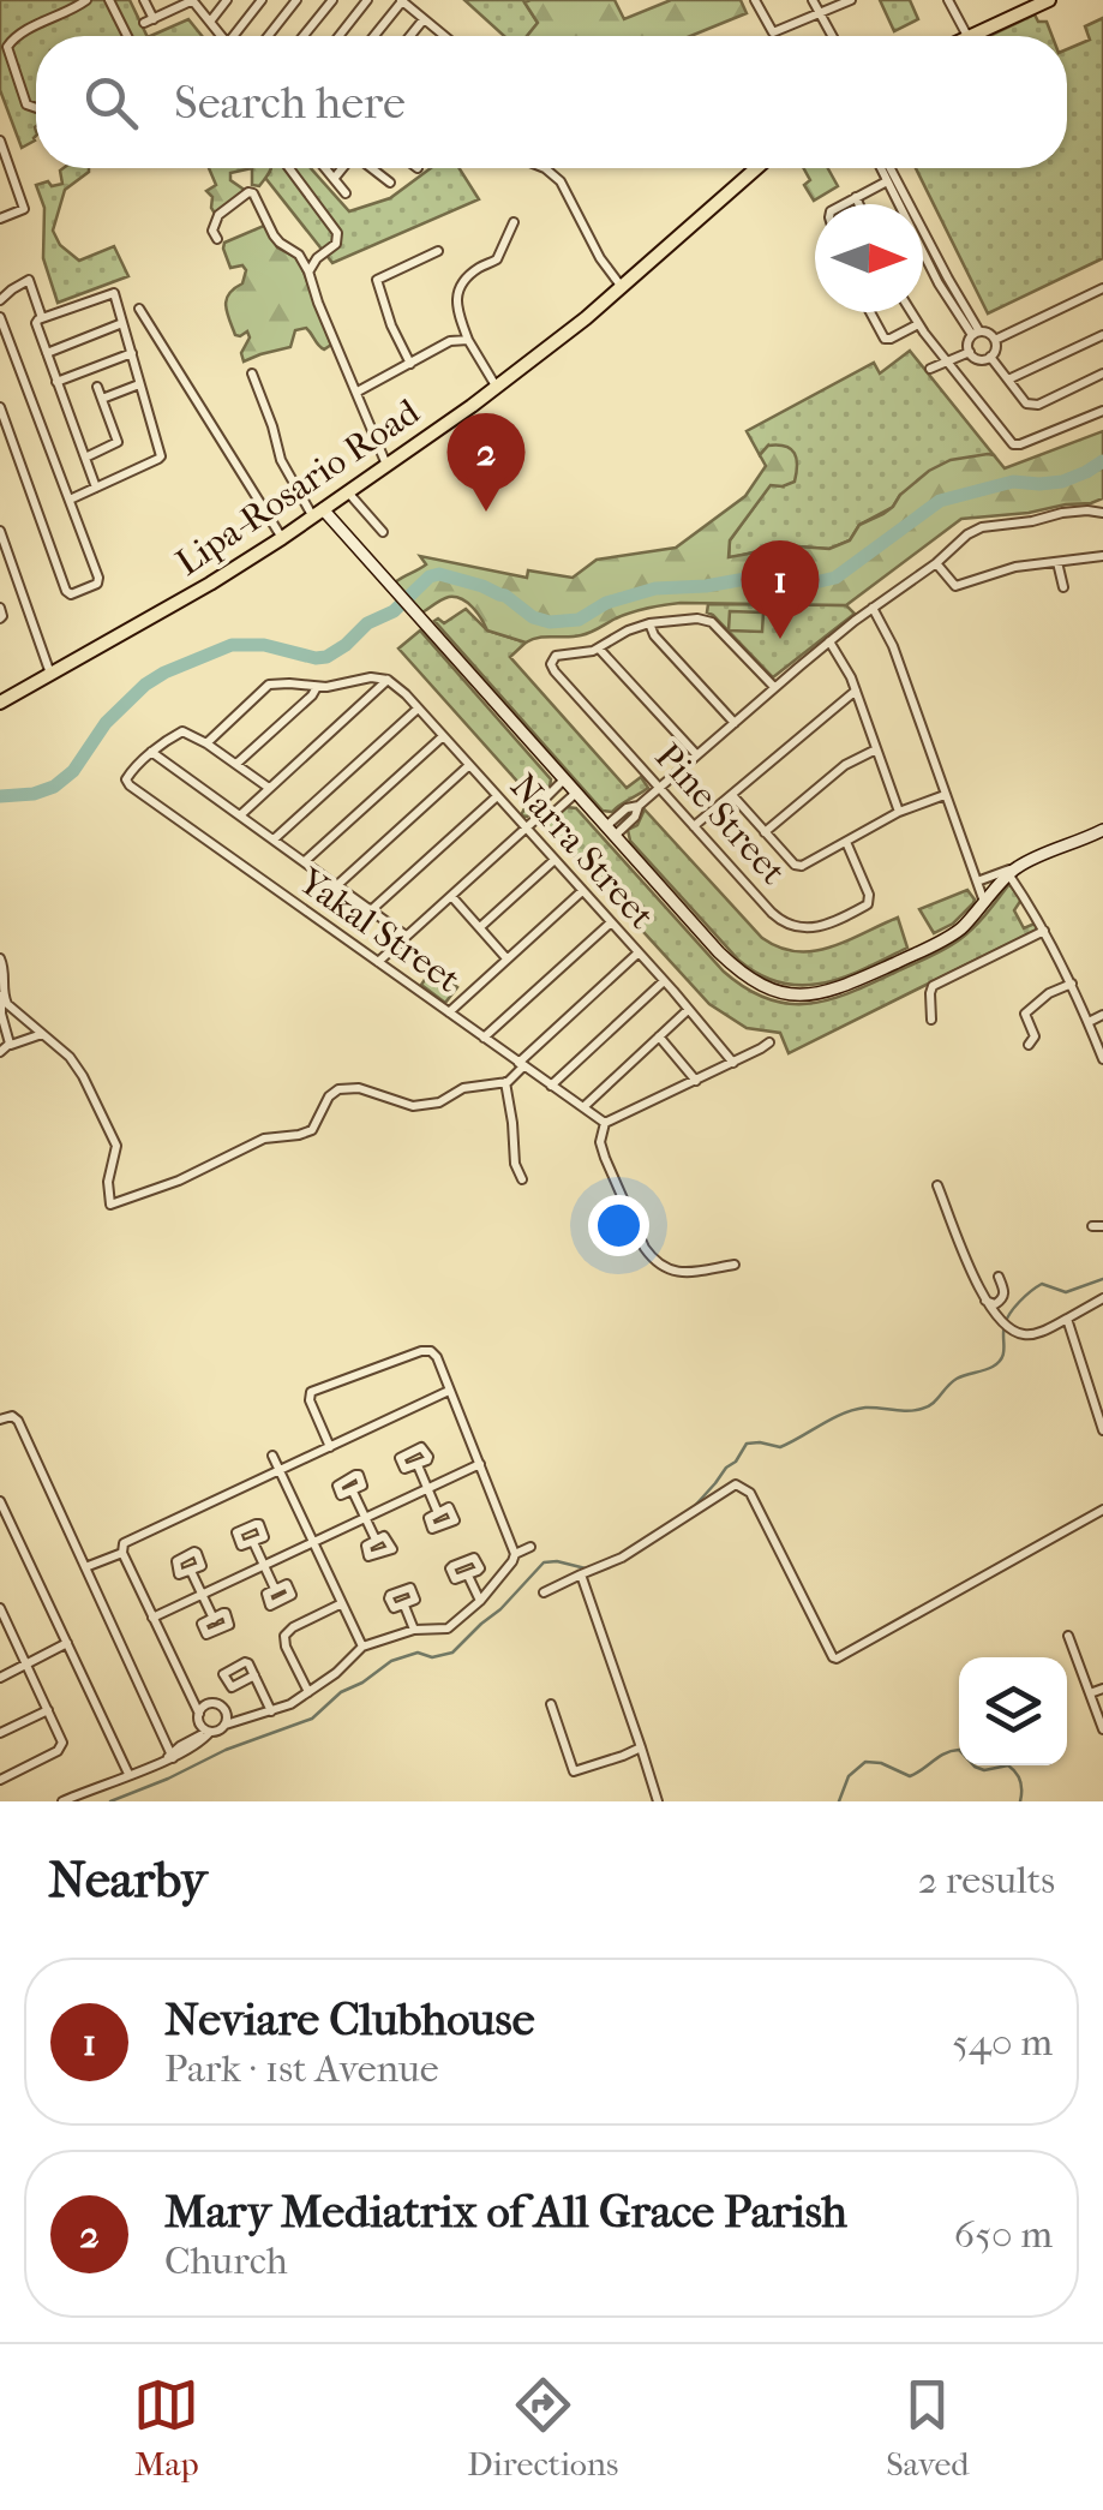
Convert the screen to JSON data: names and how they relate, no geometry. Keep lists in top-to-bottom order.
{
  "streets": {
    "main road": ["Lipa-Rosario Road"],
    "street": ["Pine Street", "Narra Street", "Yakal Street"]
  },
  "north": "right",
  "page": {
    "search": "Search here",
    "pins": ["2", "1"],
    "heading": ["Nearby", "2 results"],
    "list": [
      {
        "mark": "1",
        "name": "Neviare Clubhouse",
        "note": "Park · 1st Avenue",
        "value": "540 m"
      },
      {
        "mark": "2",
        "name": "Mary Mediatrix of All Grace Parish",
        "note": "Church",
        "value": "650 m"
      }
    ],
    "nav": ["Map", "Directions", "Saved"]
  }
}
